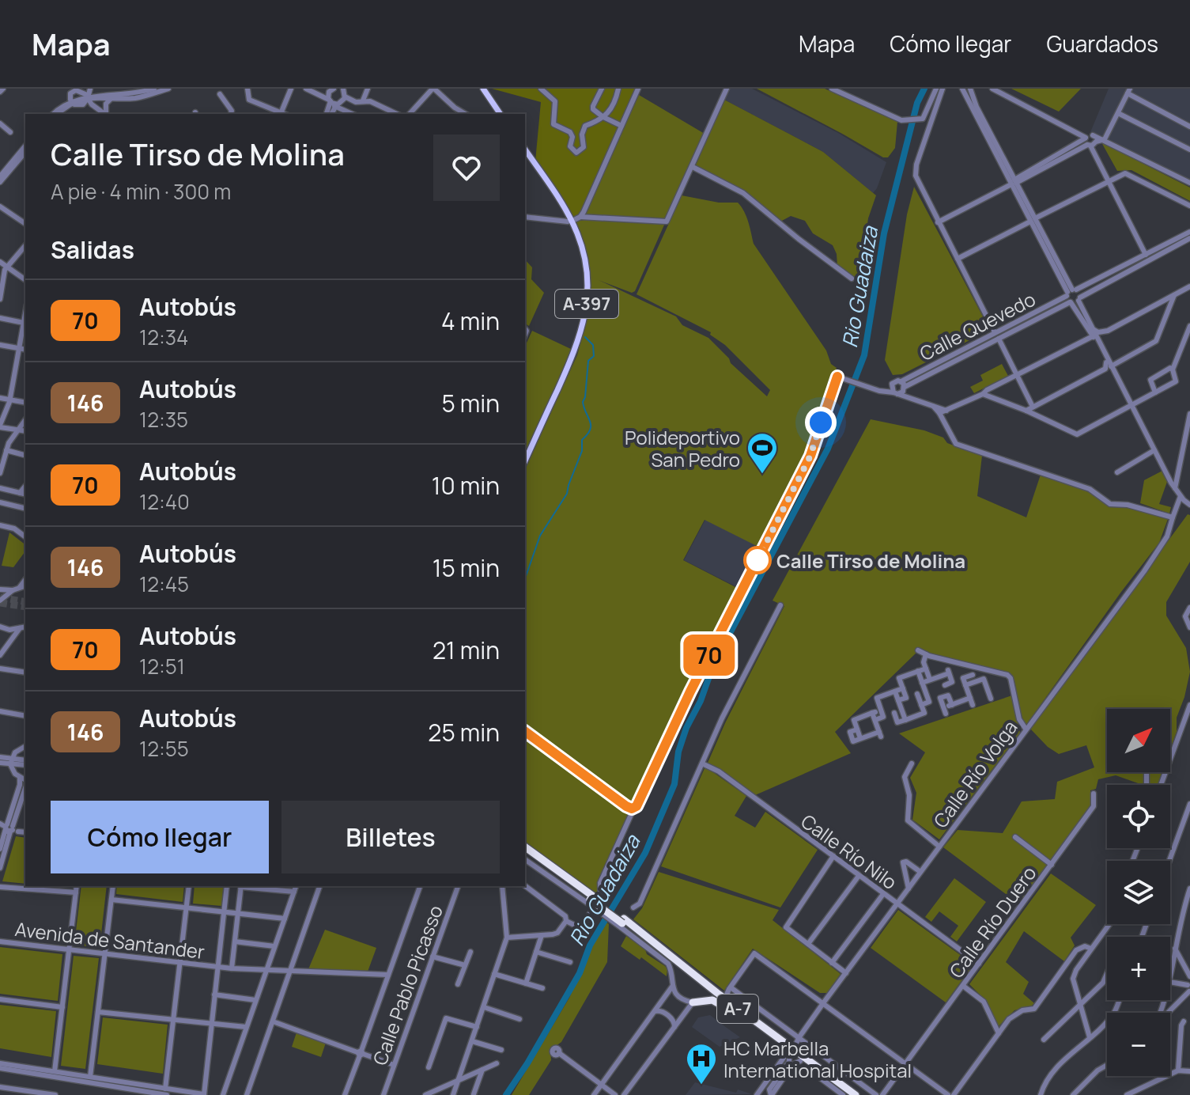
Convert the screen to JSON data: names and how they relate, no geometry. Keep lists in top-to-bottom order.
{
  "streets": {
    "highway": ["A-7"],
    "main road": ["A-397"],
    "street": [
      "Calle Quevedo",
      "Calle Río Volga",
      "Calle Río Nilo",
      "Calle Río Duero",
      "Avenida de Santander",
      "Calle Pablo Picasso"
    ]
  },
  "crossings": [
    ["Calle Río Volga", "Calle Río Nilo"],
    ["Calle Río Volga", "A-7"],
    ["Calle Río Nilo", "Calle Río Duero"]
  ],
  "water": ["Rio Guadaiza"],
  "places": {
    "sports": ["Polideportivo San Pedro"],
    "other": ["Calle Tirso de Molina"],
    "hospital": ["HC Marbella International Hospital"]
  },
  "lines": ["bus line 70"],
  "north": "top right",
  "page": {
    "header": "Mapa",
    "nav": ["Mapa", "Cómo llegar", "Guardados"],
    "on_map": "70",
    "heading": [
      ["Calle Tirso de Molina", "A pie · 4 min · 300 m"],
      "Salidas"
    ],
    "list": [
      {
        "mark": "70",
        "name": "Autobús",
        "note": "12:34",
        "value": "4 min"
      },
      {
        "mark": "146",
        "name": "Autobús",
        "note": "12:35",
        "value": "5 min"
      },
      {
        "mark": "70",
        "name": "Autobús",
        "note": "12:40",
        "value": "10 min"
      },
      {
        "mark": "146",
        "name": "Autobús",
        "note": "12:45",
        "value": "15 min"
      },
      {
        "mark": "70",
        "name": "Autobús",
        "note": "12:51",
        "value": "21 min"
      },
      {
        "mark": "146",
        "name": "Autobús",
        "note": "12:55",
        "value": "25 min"
      }
    ],
    "map_buttons": ["+", "−"],
    "buttons": ["Cómo llegar", "Billetes"]
  }
}
